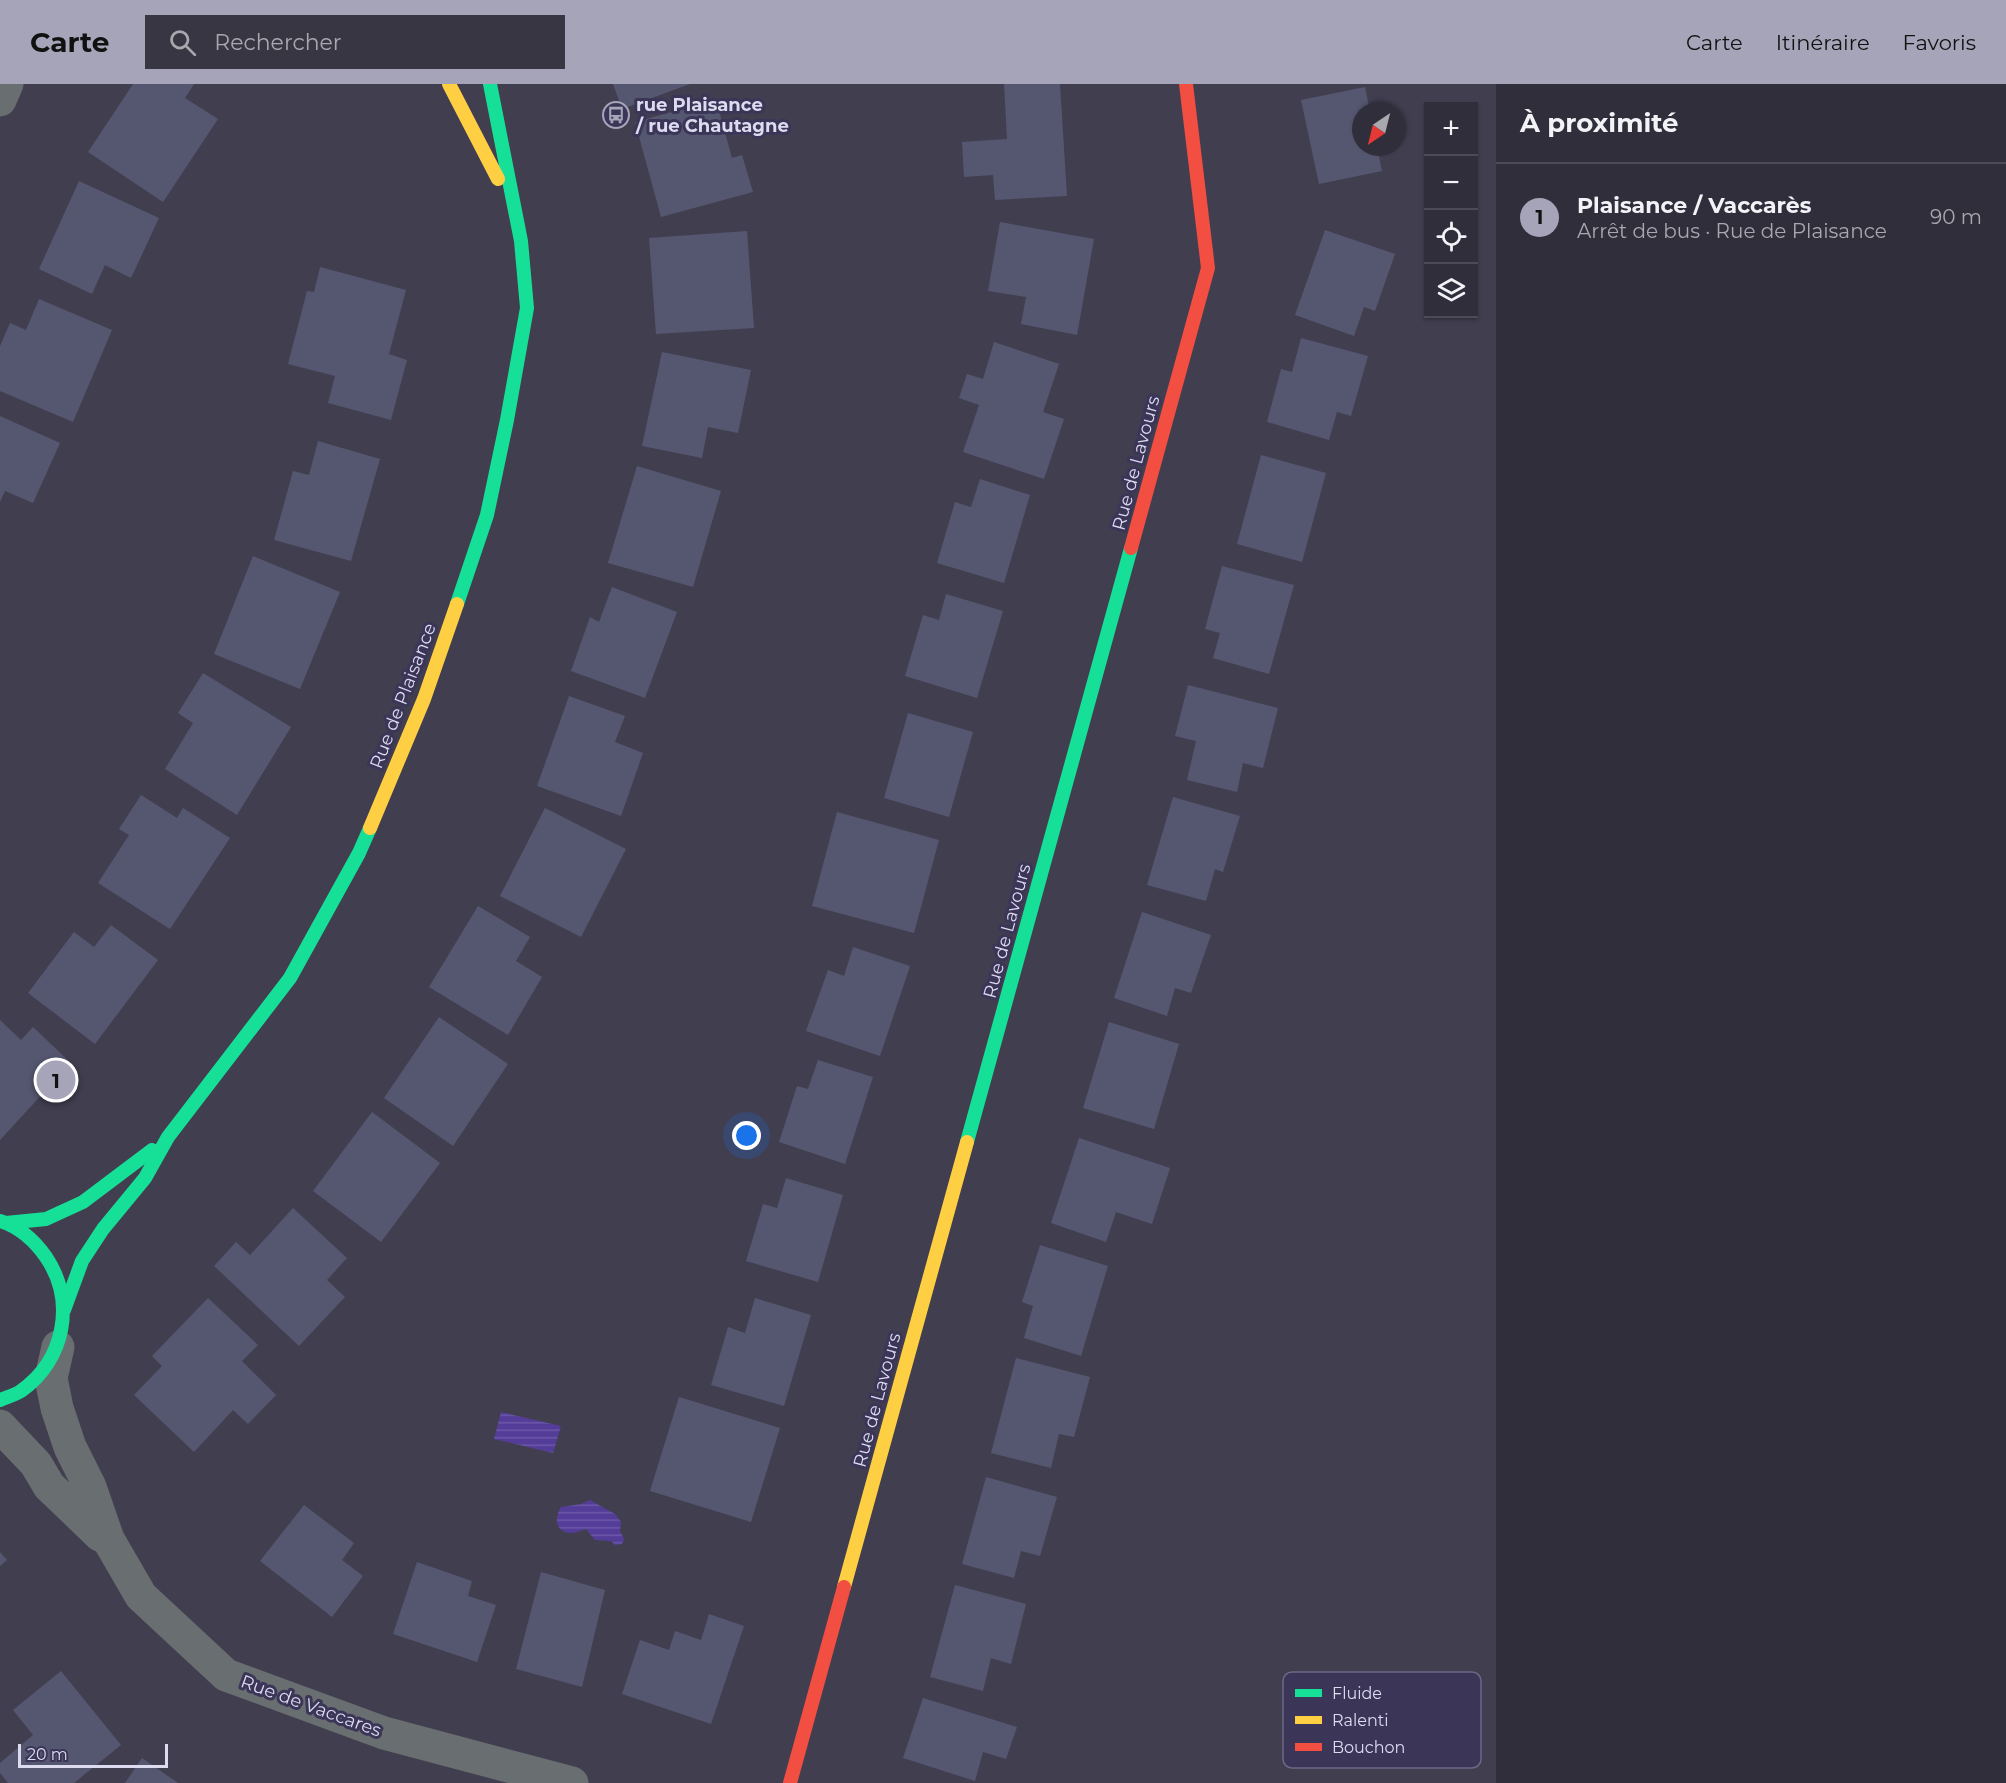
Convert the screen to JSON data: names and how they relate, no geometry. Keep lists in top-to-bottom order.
{
  "streets": {
    "street": ["Rue de Lavours", "Rue de Plaisance", "Rue de Vaccares"]
  },
  "places": {
    "bus stop": ["rue Plaisance / rue Chautagne"]
  },
  "legend": ["Fluide", "Ralenti", "Bouchon"],
  "scale_bar": "20 m",
  "north": "bottom left",
  "page": {
    "header": "Carte",
    "search": "Rechercher",
    "nav": ["Carte", "Itinéraire", "Favoris"],
    "heading": "À proximité",
    "map_buttons": ["+", "−"],
    "list": [
      {
        "mark": "1",
        "name": "Plaisance / Vaccarès",
        "note": "Arrêt de bus · Rue de Plaisance",
        "value": "90 m"
      }
    ],
    "pins": "1",
    "scale": "20 m"
  }
}
